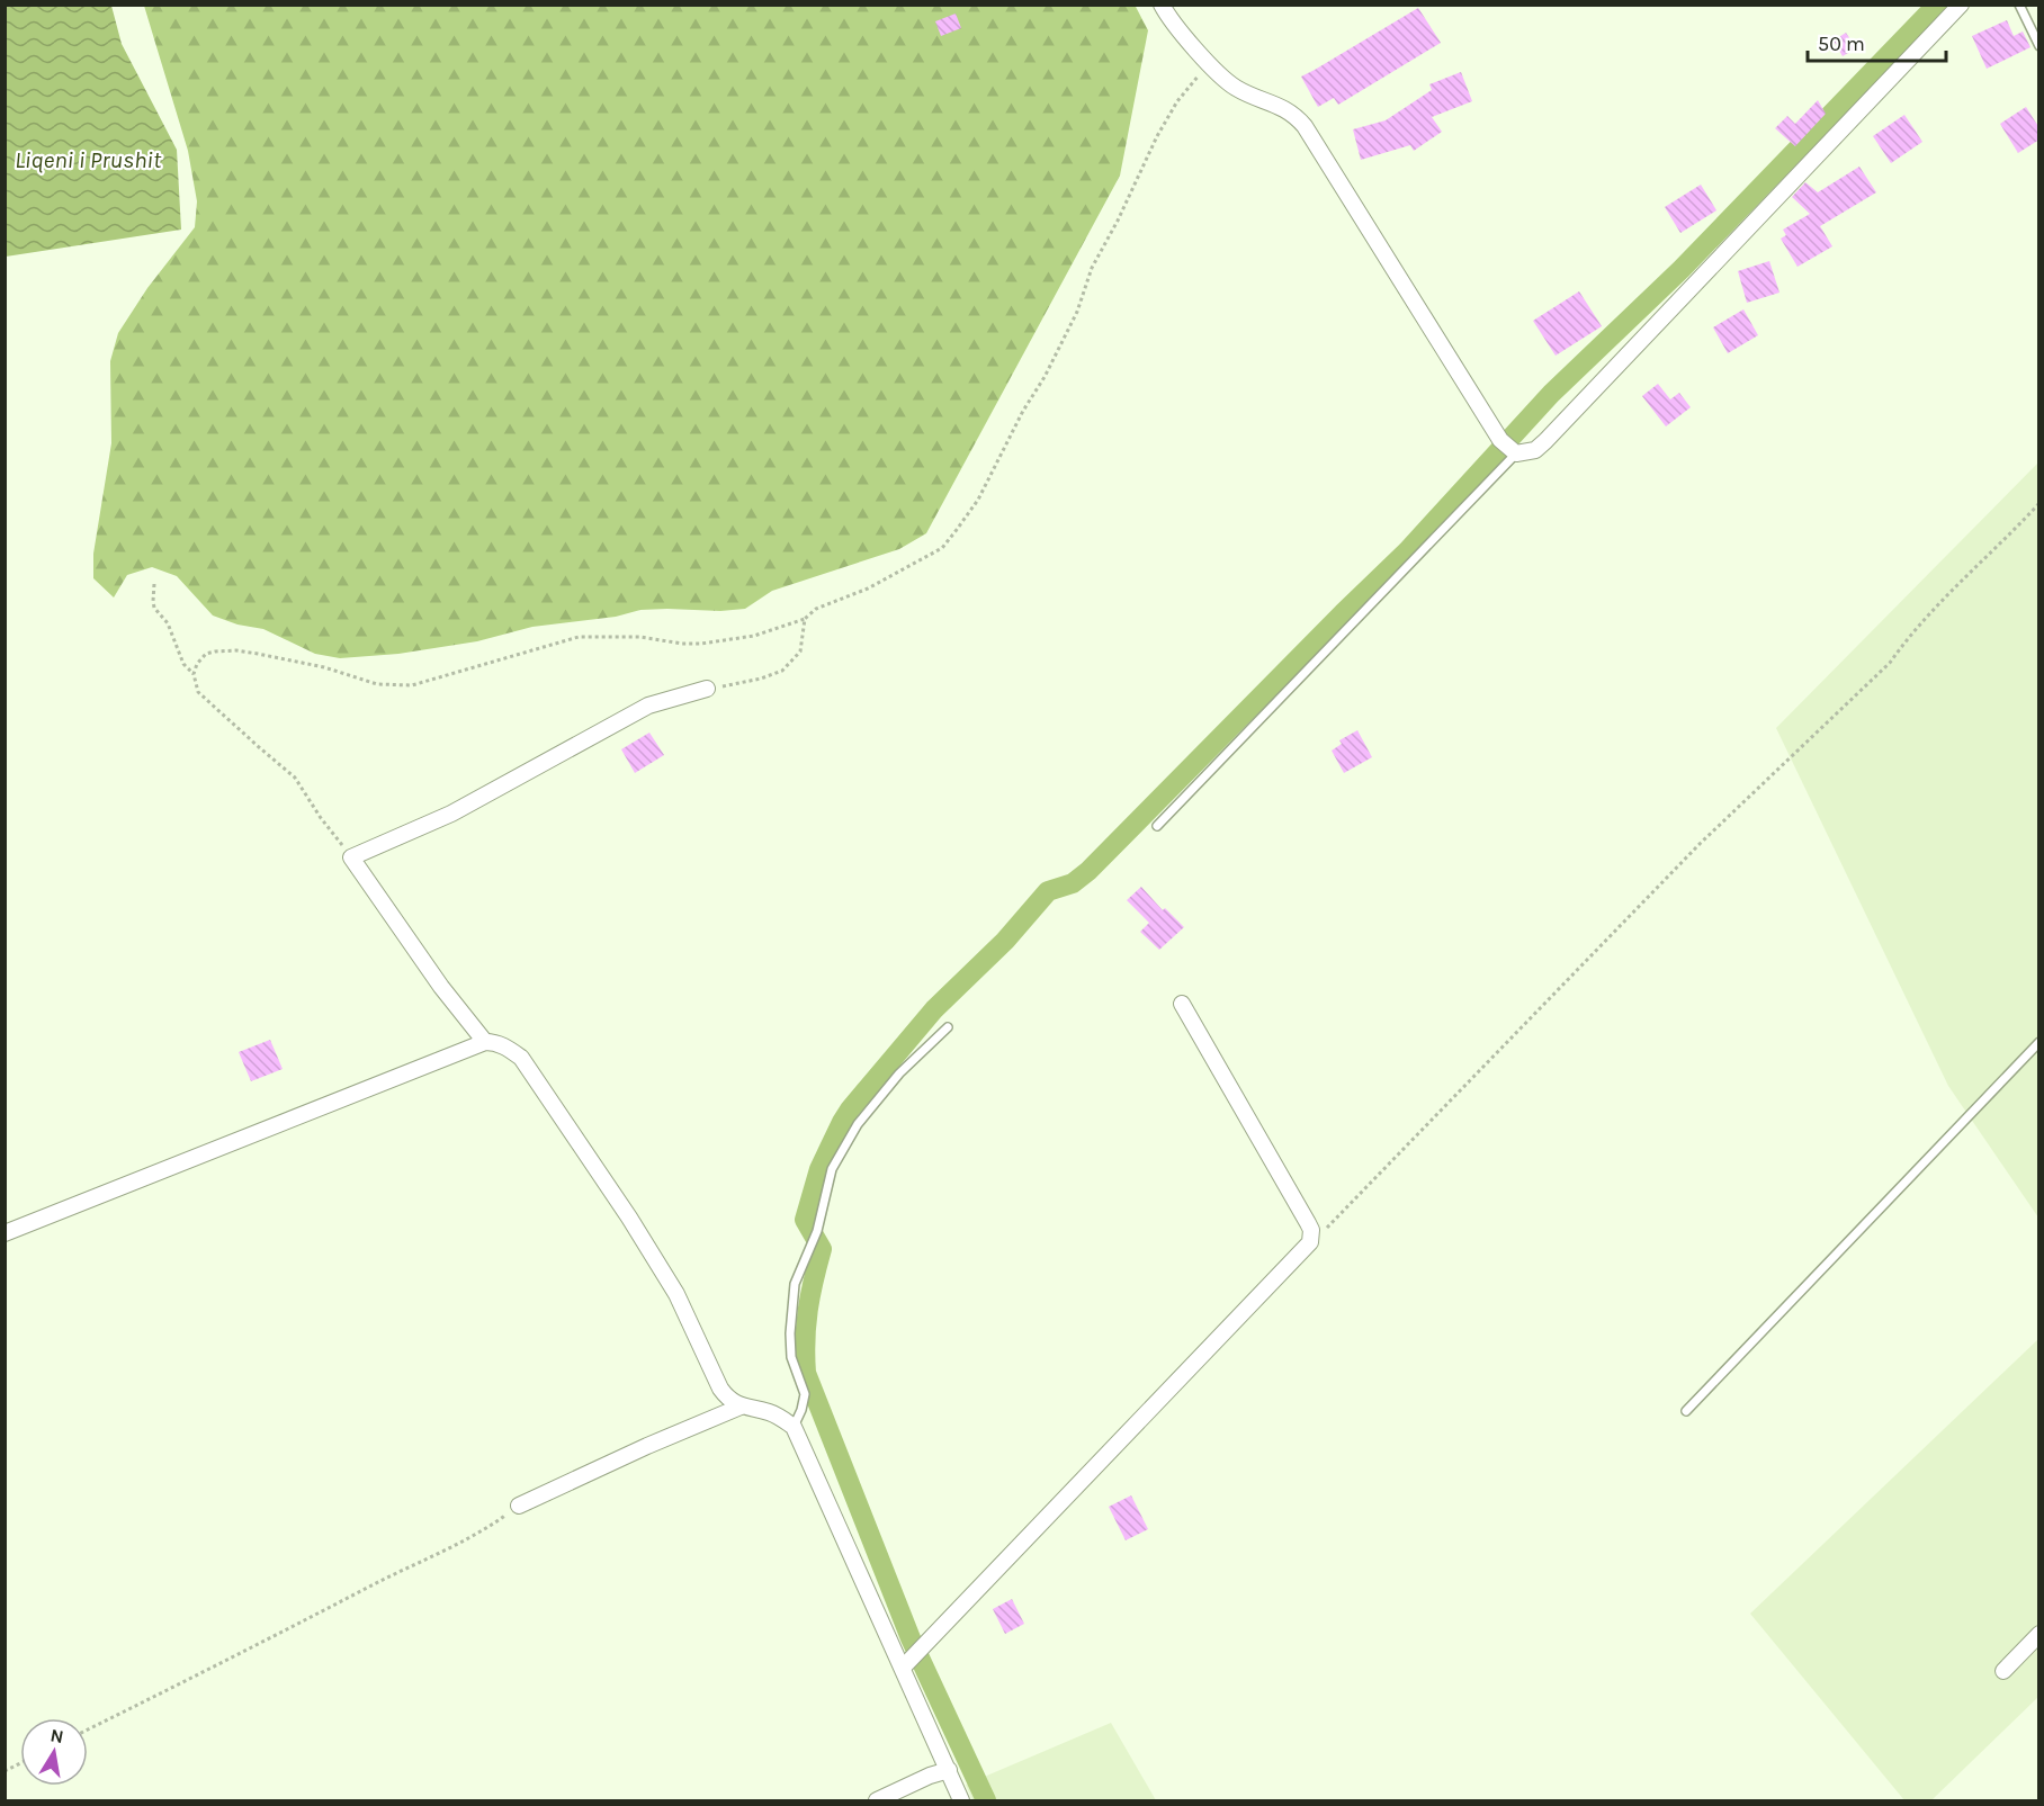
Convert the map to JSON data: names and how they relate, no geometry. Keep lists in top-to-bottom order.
{
  "water": ["Liqeni i Prushit"],
  "scale_bar": "50 m",
  "north": "top"
}
